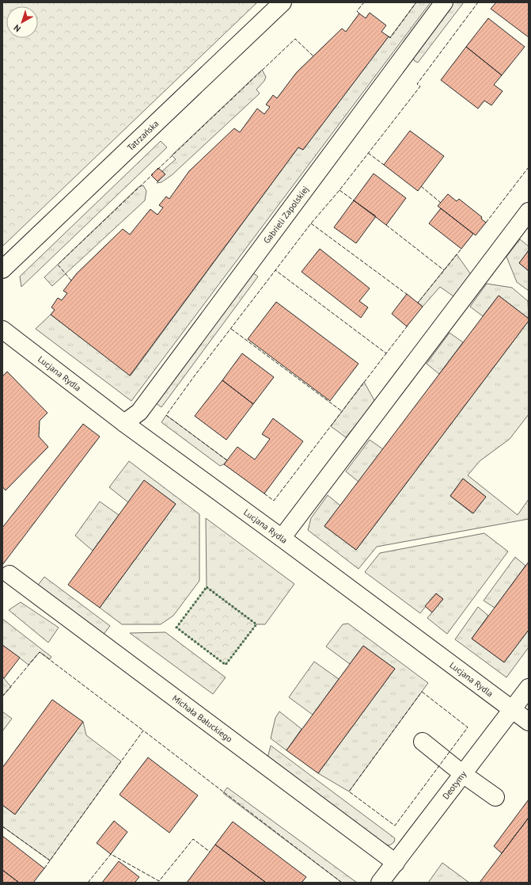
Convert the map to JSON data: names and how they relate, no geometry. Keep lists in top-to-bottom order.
{
  "streets": {
    "street": [
      "Tatrzańska",
      "Gabrieli Zapolskiej",
      "Lucjana Rydla",
      "Michała Bałuckiego",
      "Deotymy"
    ]
  },
  "crossings": [
    ["Gabrieli Zapolskiej", "Lucjana Rydla"],
    ["Lucjana Rydla", "Deotymy"],
    ["Michała Bałuckiego", "Deotymy"]
  ],
  "north": "bottom left"
}
